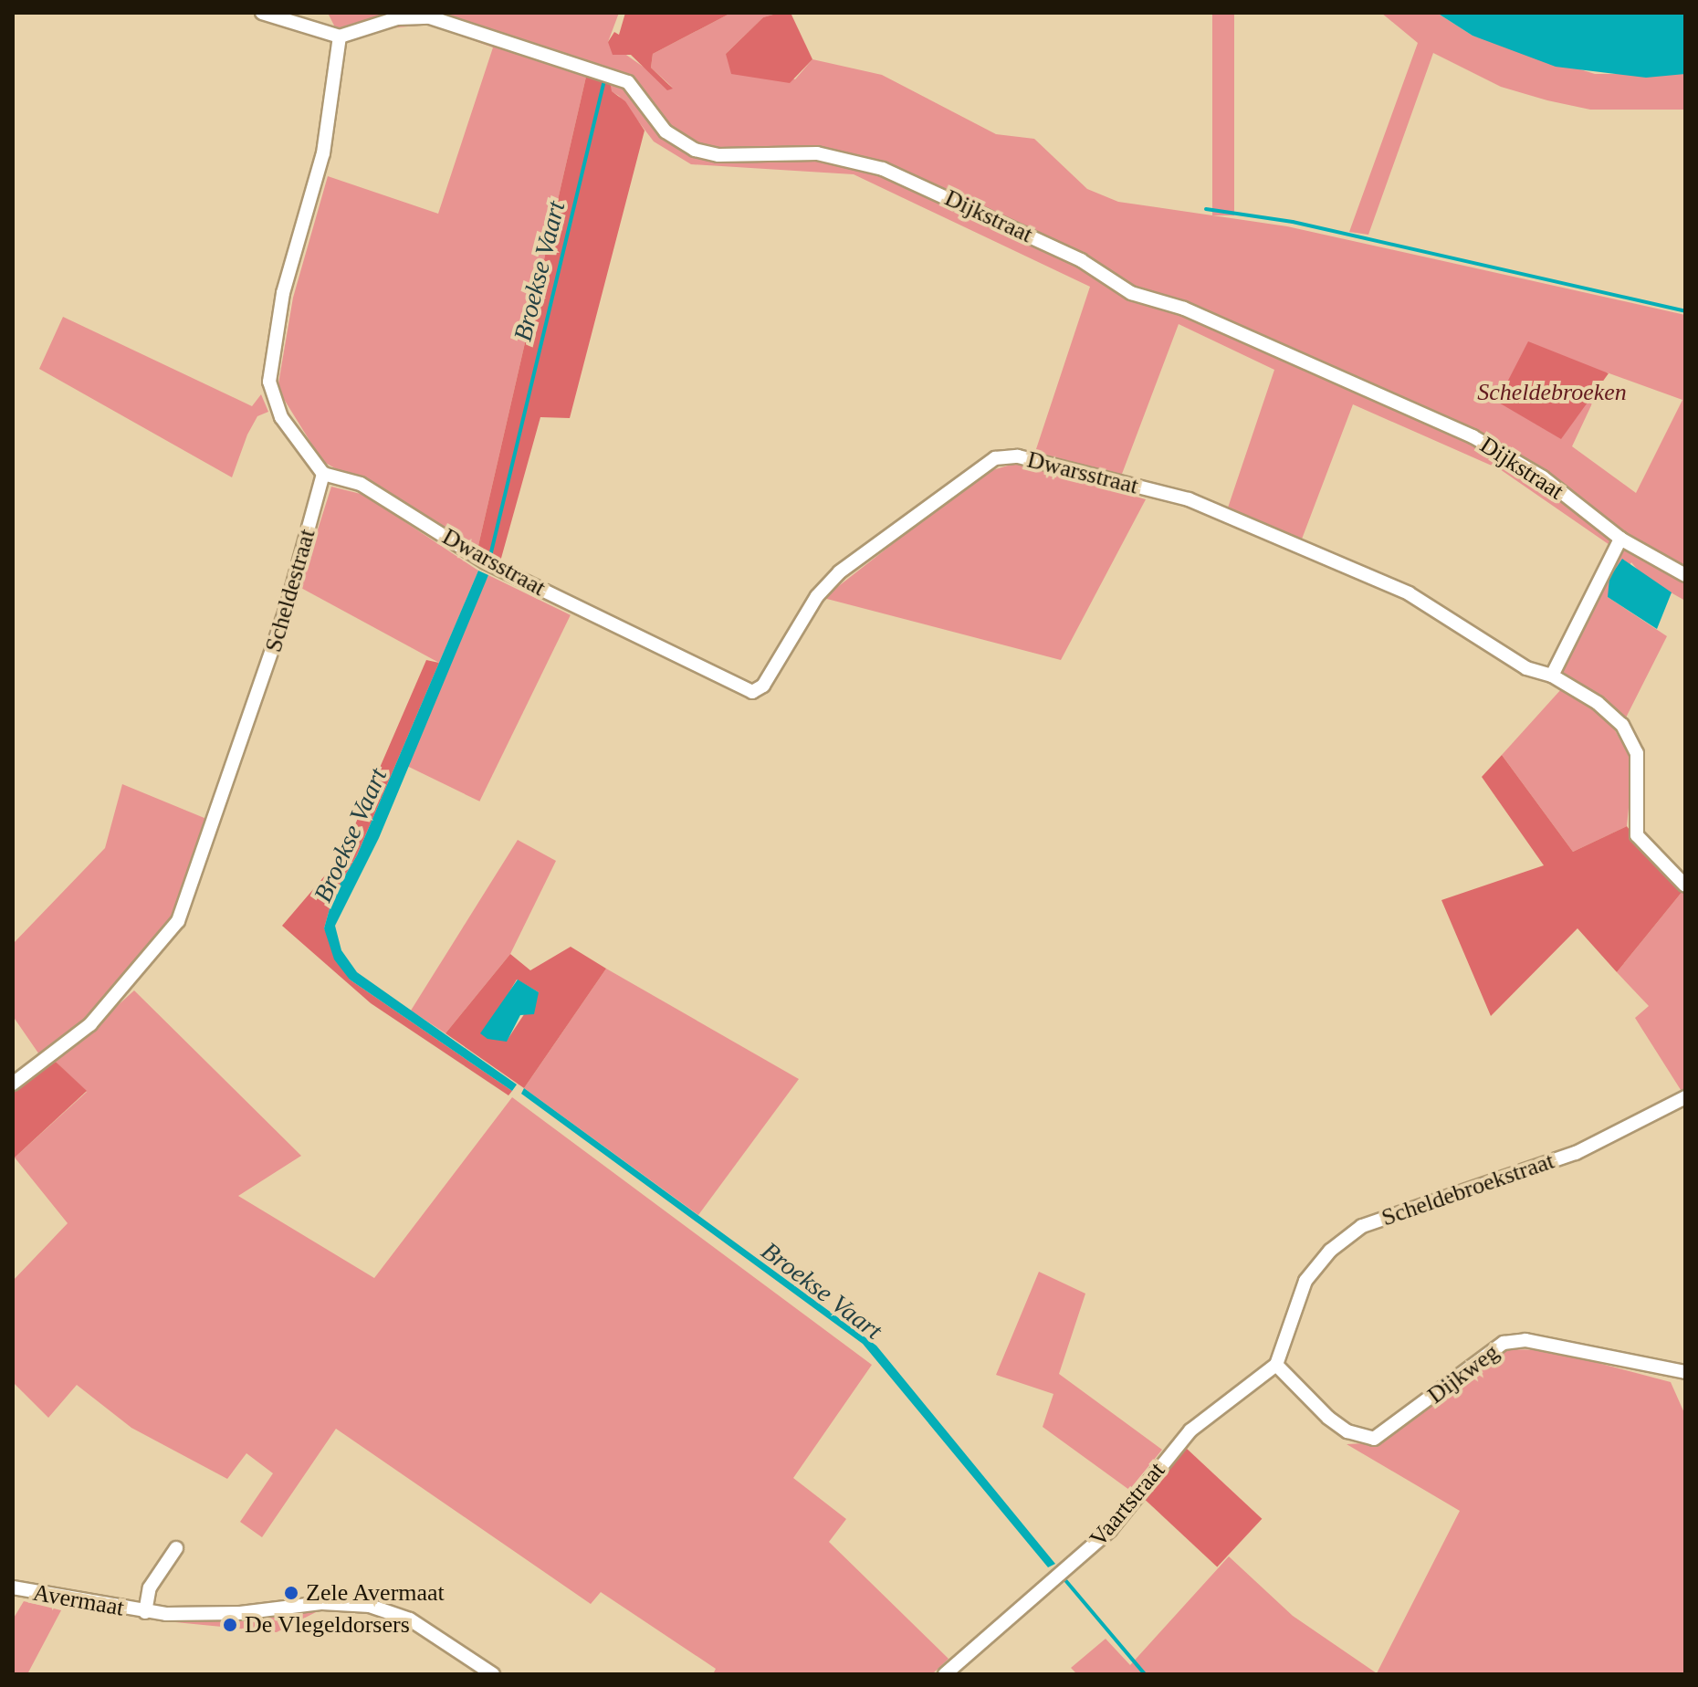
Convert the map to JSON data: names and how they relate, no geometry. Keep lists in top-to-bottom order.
{
  "streets": {
    "street": [
      "Dijkstraat",
      "Dwarsstraat",
      "Scheldestraat",
      "Scheldebroekstraat",
      "Dijkweg",
      "Vaartstraat",
      "Avermaat"
    ]
  },
  "crossings": [
    ["Dwarsstraat", "Scheldestraat"],
    ["Scheldebroekstraat", "Dijkweg"],
    ["Scheldebroekstraat", "Vaartstraat"],
    ["Dijkweg", "Vaartstraat"]
  ],
  "water": ["Broekse Vaart"],
  "parks": ["Scheldebroeken"],
  "places": ["Zele Avermaat", "De Vlegeldorsers"]
}
